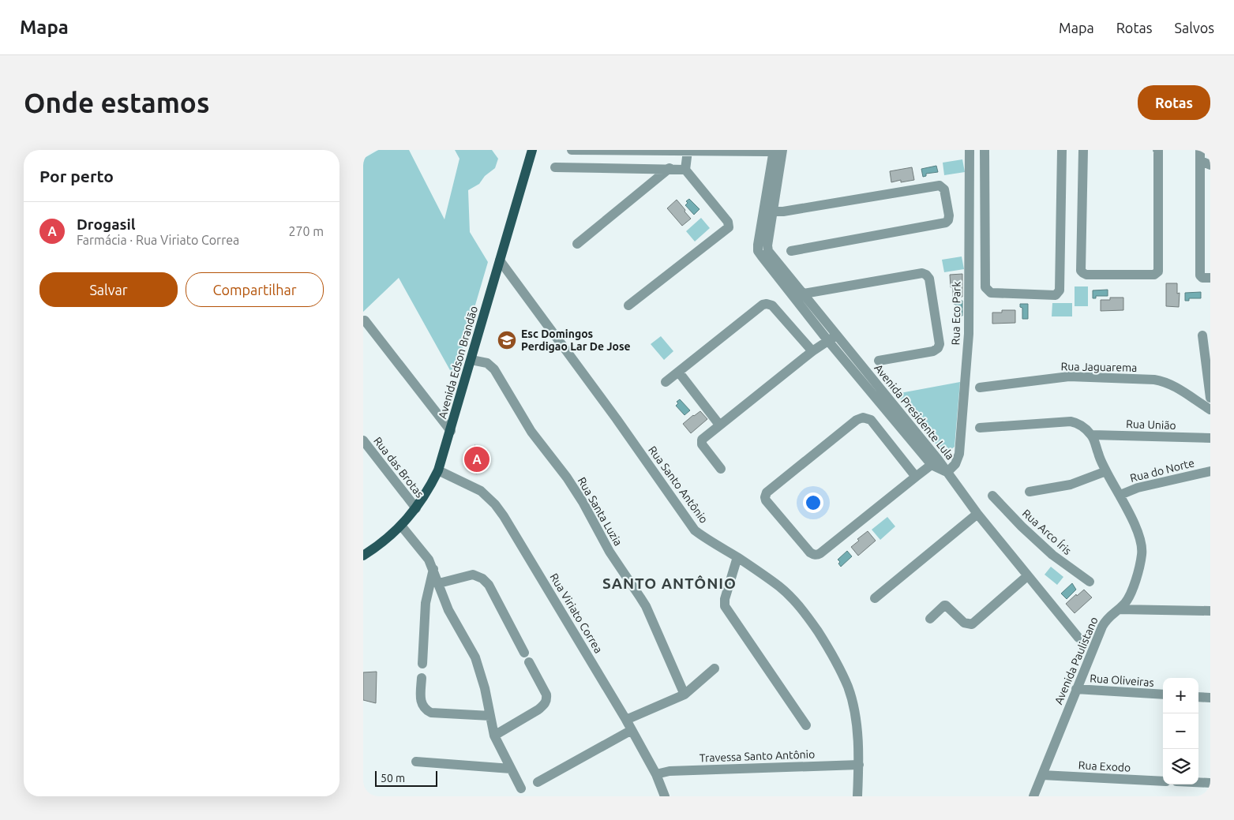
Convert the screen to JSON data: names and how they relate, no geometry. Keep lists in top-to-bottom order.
{
  "streets": {
    "main road": ["Avenida Edson Brandão"],
    "street": [
      "Rua Eco Park",
      "Rua Jaguarema",
      "Avenida Presidente Lula",
      "Rua União",
      "Rua das Brotas",
      "Rua do Norte",
      "Rua Santo Antônio",
      "Rua Santa Luzia",
      "Rua Arco Íris",
      "Rua Viriato Correa",
      "Avenida Paulistano",
      "Rua Oliveiras",
      "Travessa Santo Antônio",
      "Rua Exodo"
    ]
  },
  "crossings": [
    ["Rua Eco Park", "Avenida Presidente Lula"],
    ["Avenida Edson Brandão", "Rua das Brotas"],
    ["Avenida Edson Brandão", "Rua Santo Antônio"],
    ["Avenida Edson Brandão", "Rua Santa Luzia"],
    ["Avenida Edson Brandão", "Rua Viriato Correa"],
    ["Rua União", "Avenida Paulistano"],
    ["Rua do Norte", "Avenida Paulistano"],
    ["Rua Santo Antônio", "Travessa Santo Antônio"],
    ["Rua Viriato Correa", "Travessa Santo Antônio"],
    ["Avenida Paulistano", "Rua Oliveiras"],
    ["Avenida Paulistano", "Rua Exodo"]
  ],
  "districts": ["SANTO ANTÔNIO"],
  "places": {
    "school or university": ["Esc Domingos Perdigao Lar De Jose"]
  },
  "scale_bar": "50 m",
  "page": {
    "header": "Mapa",
    "nav": ["Mapa", "Rotas", "Salvos"],
    "buttons": [
      "Rotas",
      ["Salvar", "Compartilhar"]
    ],
    "title": "Onde estamos",
    "heading": "Por perto",
    "list": [
      {
        "mark": "A",
        "name": "Drogasil",
        "note": "Farmácia · Rua Viriato Correa",
        "value": "270 m"
      }
    ],
    "pins": "A",
    "map_buttons": ["+", "−"],
    "scale": "50 m"
  }
}
